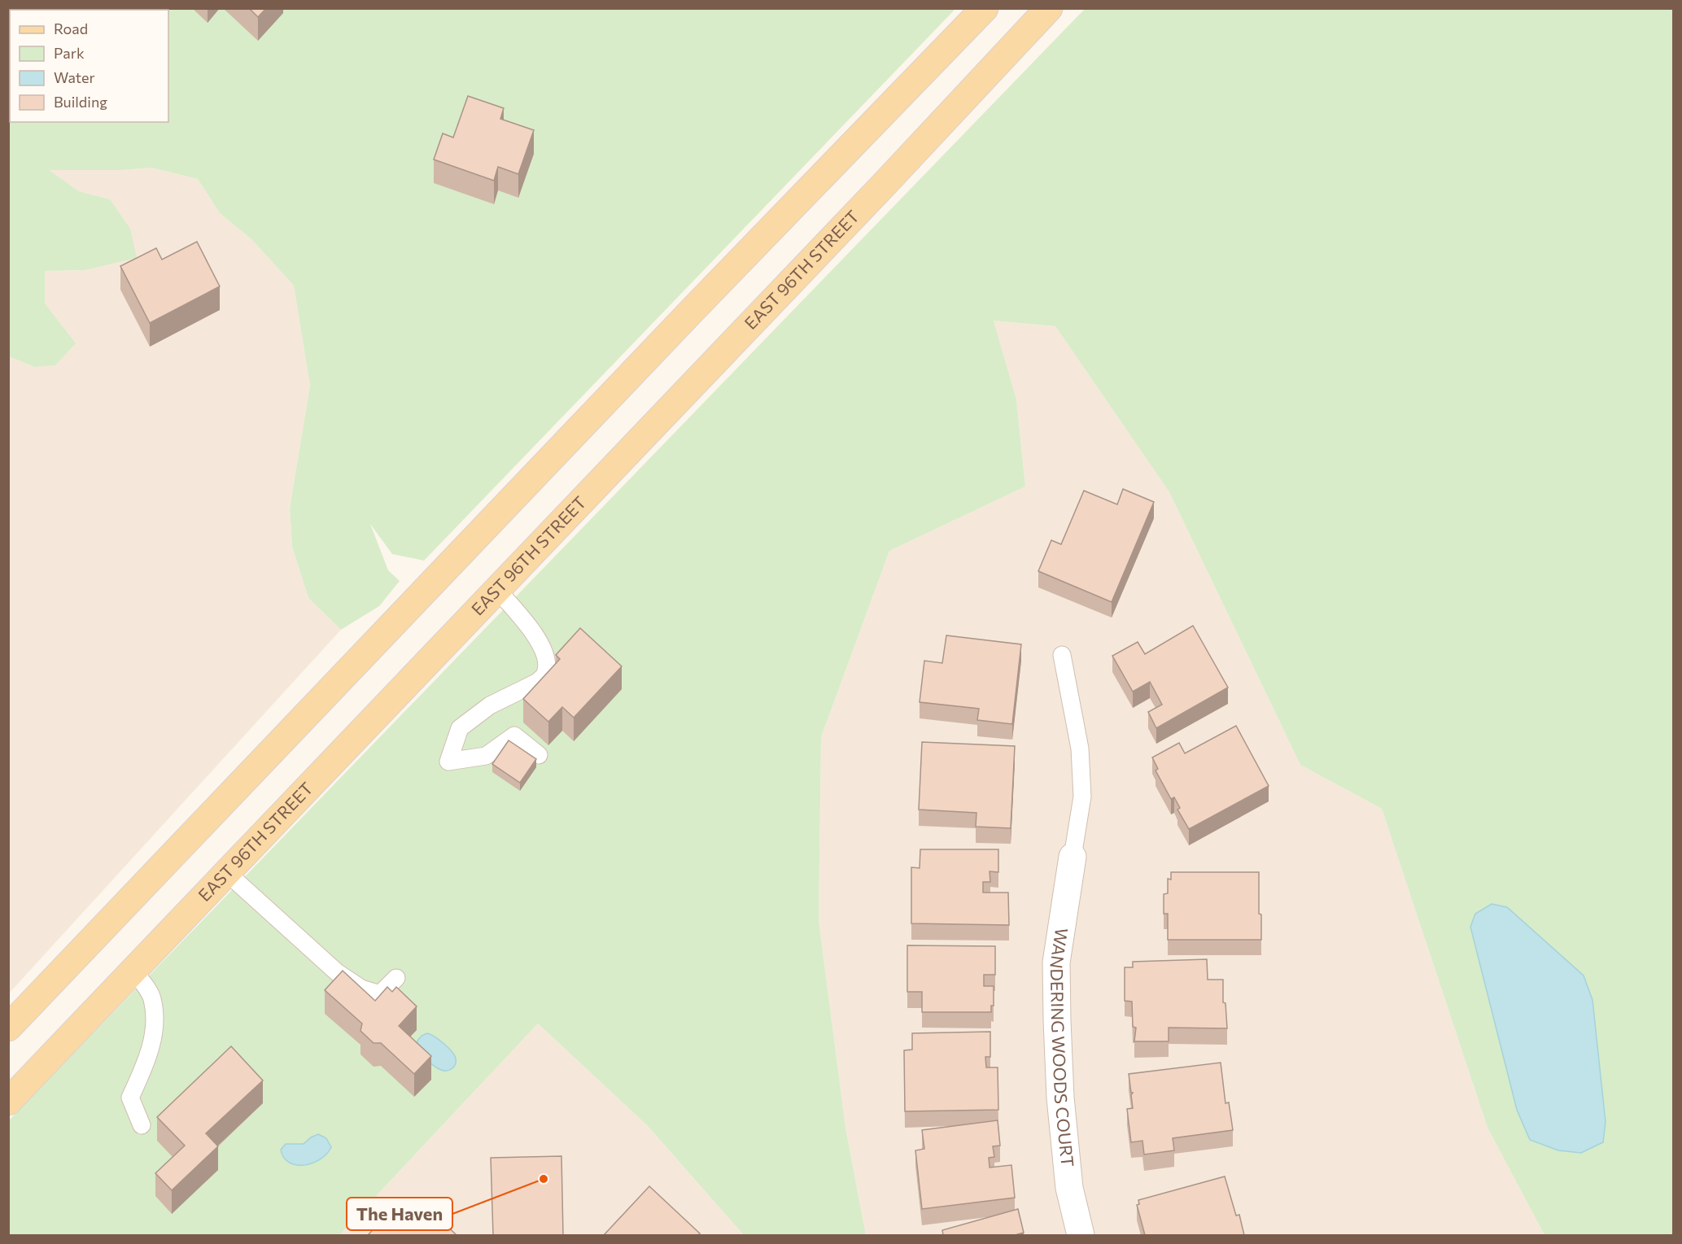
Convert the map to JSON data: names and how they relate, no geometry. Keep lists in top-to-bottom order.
{
  "streets": {
    "main road": ["EAST 96TH STREET"],
    "street": ["WANDERING WOODS COURT"]
  },
  "places": ["The Haven"],
  "legend": [
    "Road",
    "Park",
    "Water",
    "Building"
  ]
}
